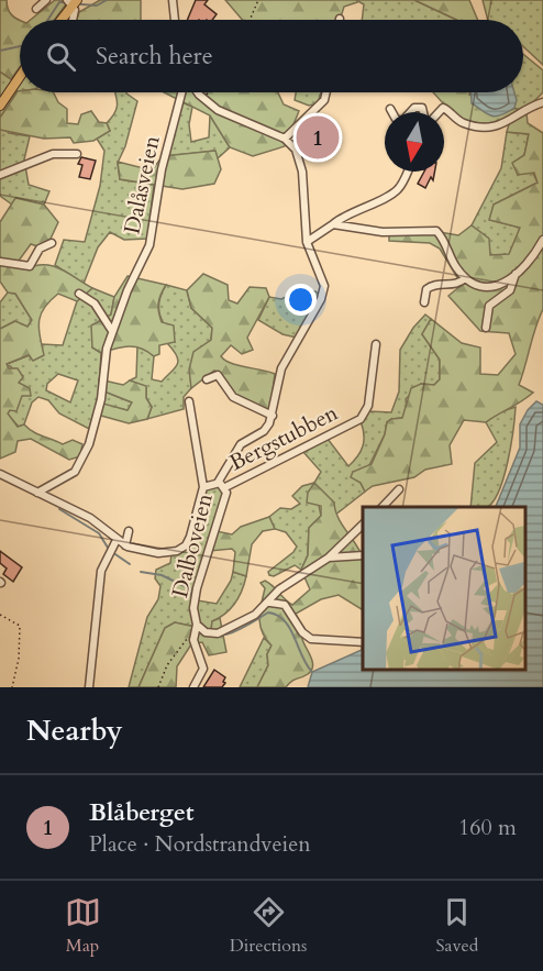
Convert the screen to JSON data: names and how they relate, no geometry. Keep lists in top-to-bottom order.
{
  "streets": {
    "street": ["Dalåsveien", "Bergstubben", "Dalboveien"]
  },
  "crossings": [
    ["Dalåsveien", "Dalboveien"],
    ["Bergstubben", "Dalboveien"]
  ],
  "north": "bottom",
  "page": {
    "search": "Search here",
    "pins": "1",
    "heading": "Nearby",
    "list": [
      {
        "mark": "1",
        "name": "Blåberget",
        "note": "Place · Nordstrandveien",
        "value": "160 m"
      }
    ],
    "nav": ["Map", "Directions", "Saved"]
  }
}
